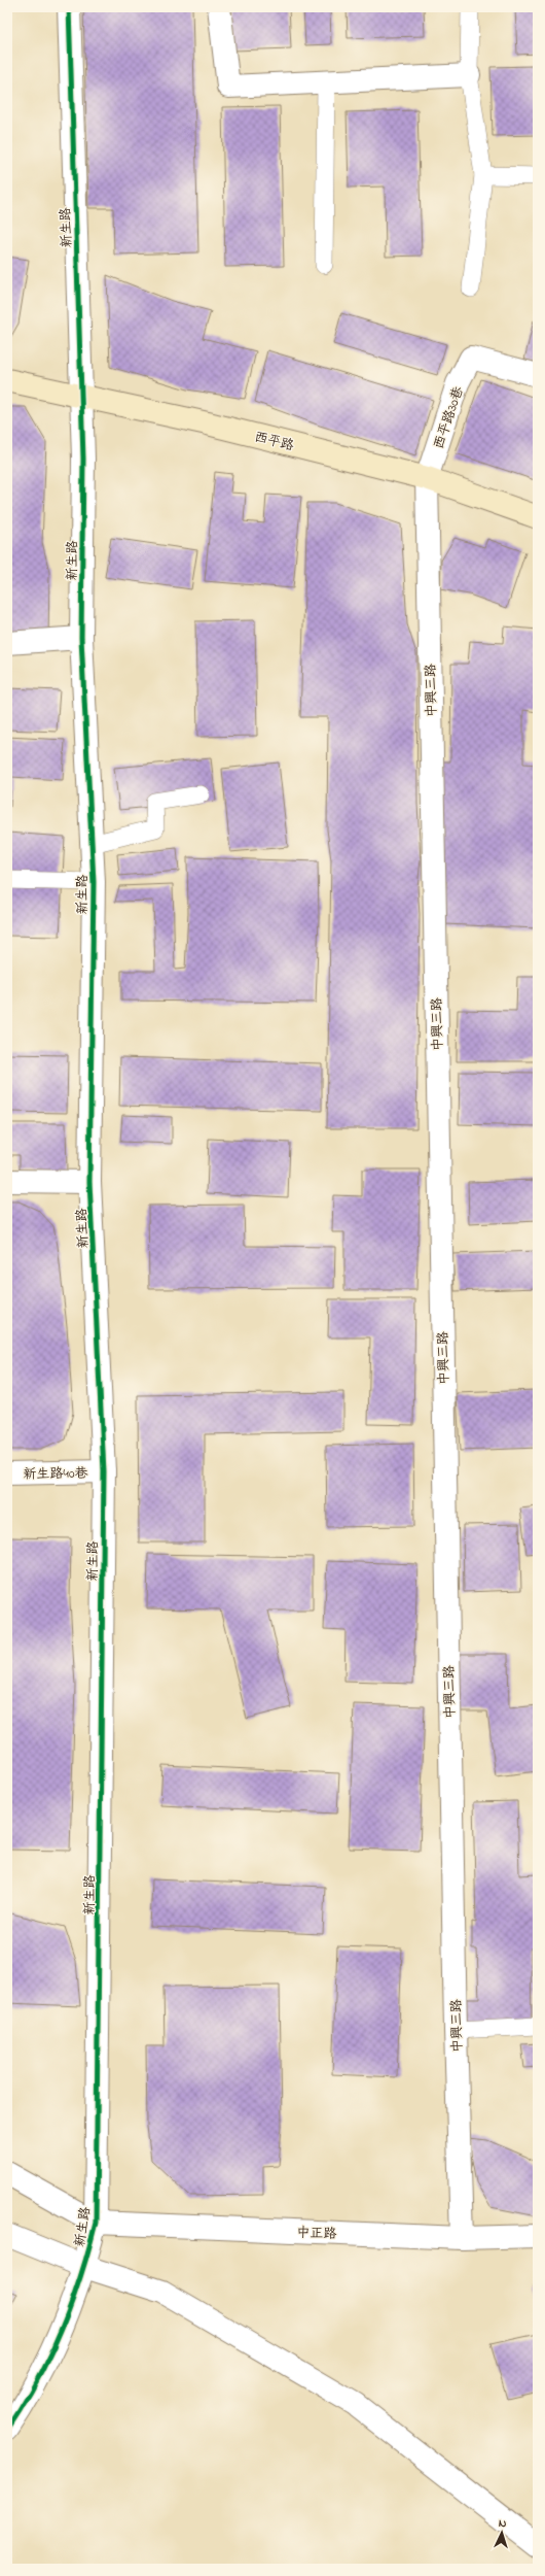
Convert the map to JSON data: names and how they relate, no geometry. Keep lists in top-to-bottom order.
{
  "streets": {
    "main road": ["西平路"],
    "street": [
      "新生路",
      "西平路30巷",
      "中興三路",
      "新生路40巷",
      "中正路"
    ]
  },
  "crossings": [
    ["新生路", "西平路"],
    ["新生路", "新生路40巷"],
    ["新生路", "中正路"],
    ["西平路30巷", "西平路"],
    ["西平路30巷", "中興三路"],
    ["西平路", "中興三路"],
    ["中興三路", "中正路"]
  ],
  "north": "top"
}
